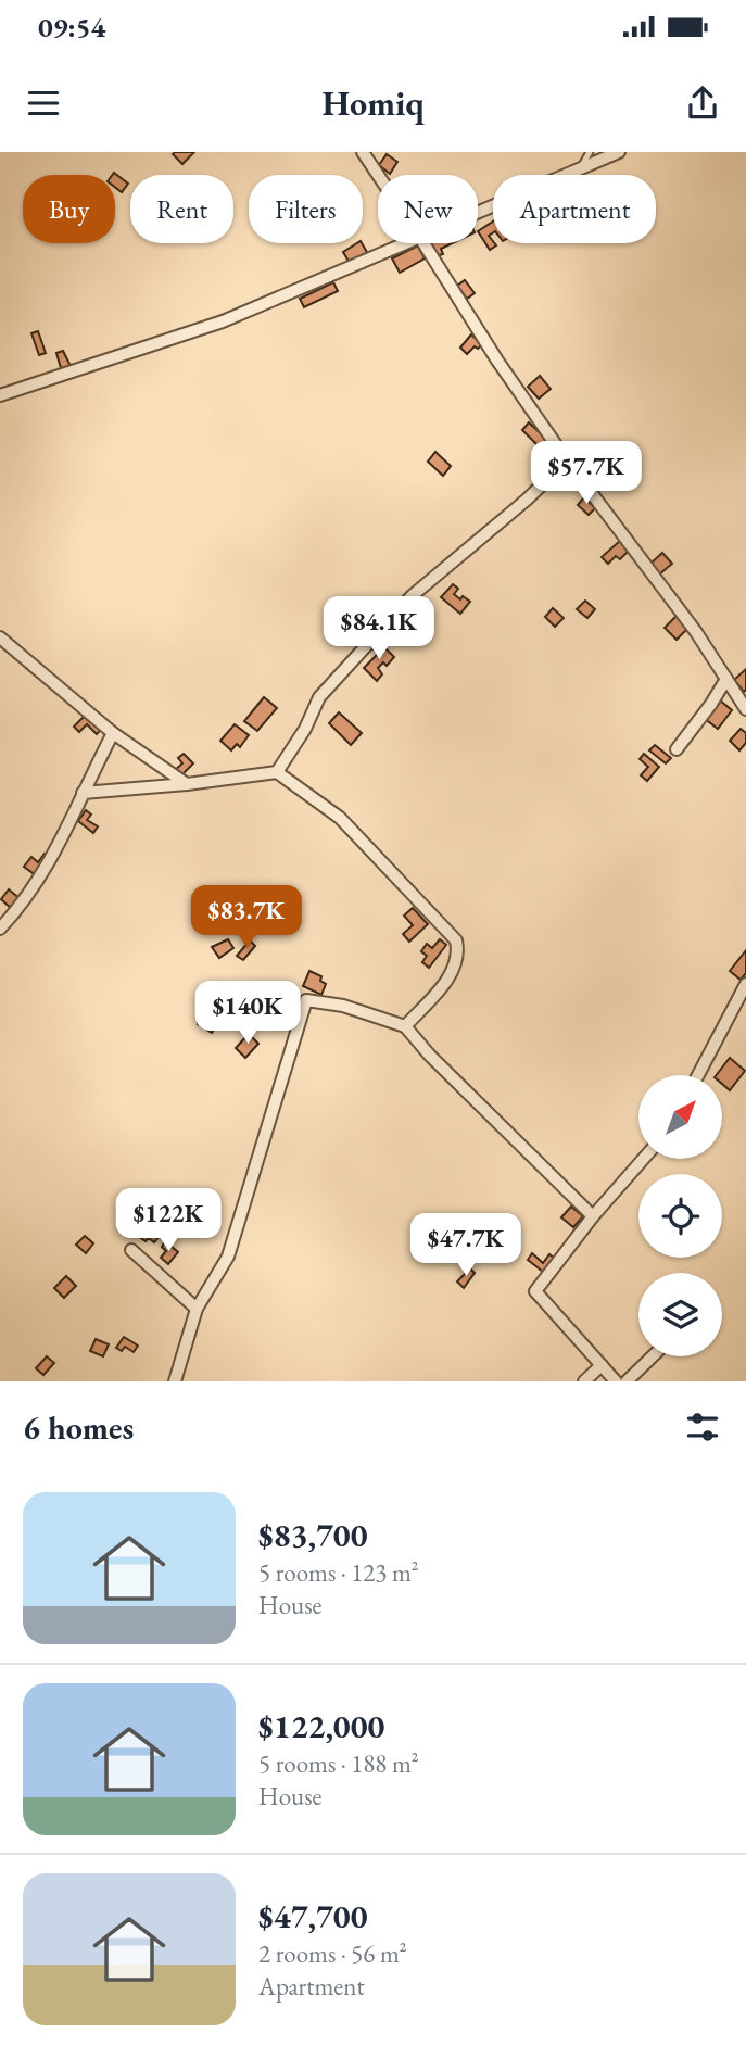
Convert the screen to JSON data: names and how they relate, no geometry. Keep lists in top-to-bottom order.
{
  "north": "top right",
  "page": {
    "status": "09:54",
    "header": "Homiq",
    "chip": [
      "Buy",
      "Rent",
      "Filters",
      "New",
      "Apartment"
    ],
    "price": [
      "$57.7K",
      "$84.1K",
      "$83.7K",
      "$140K",
      "$122K",
      "$47.7K"
    ],
    "heading": "6 homes",
    "list": [
      {
        "name": "$83,700",
        "note": "5 rooms · 123 m² · House"
      },
      {
        "name": "$122,000",
        "note": "5 rooms · 188 m² · House"
      },
      {
        "name": "$47,700",
        "note": "2 rooms · 56 m² · Apartment"
      }
    ]
  }
}
